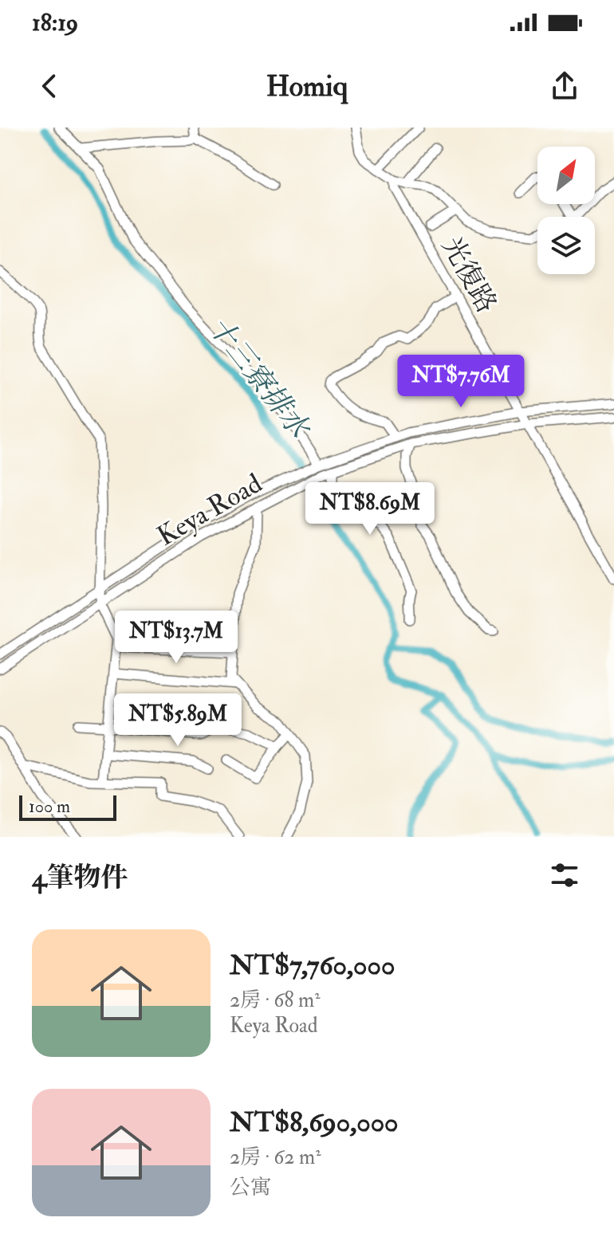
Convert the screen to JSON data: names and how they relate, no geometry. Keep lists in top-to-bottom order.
{
  "streets": {
    "street": ["光復路", "Keya Road"]
  },
  "crossings": [
    ["光復路", "Keya Road"]
  ],
  "water": ["十三寮排水"],
  "scale_bar": "100 m",
  "north": "top right",
  "page": {
    "status": "18:19",
    "header": "Homiq",
    "price": [
      "NT$7.76M",
      "NT$8.69M",
      "NT$13.7M",
      "NT$5.89M"
    ],
    "scale": "100 m",
    "heading": "4筆物件",
    "list": [
      {
        "name": "NT$7,760,000",
        "note": "2房 · 68 m² · Keya Road"
      },
      {
        "name": "NT$8,690,000",
        "note": "2房 · 62 m² · 公寓"
      }
    ]
  }
}
